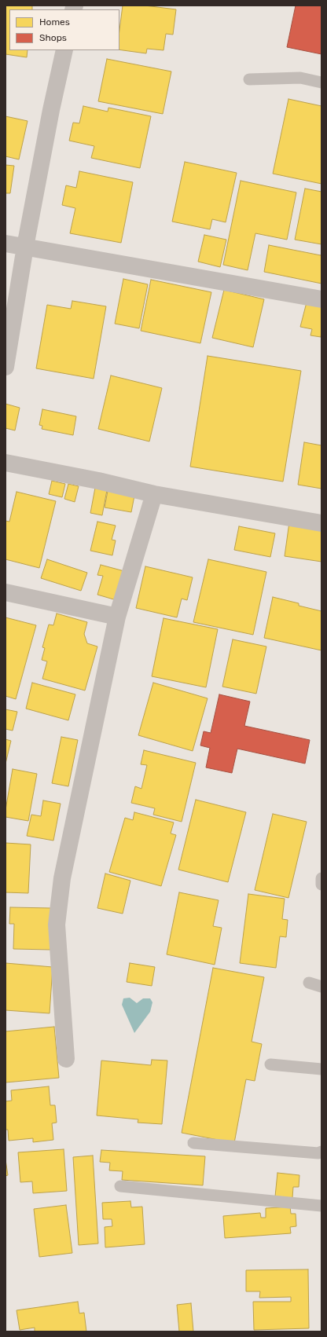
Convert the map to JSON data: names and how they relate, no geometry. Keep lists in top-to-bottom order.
{
  "legend": ["Homes", "Shops"]
}
